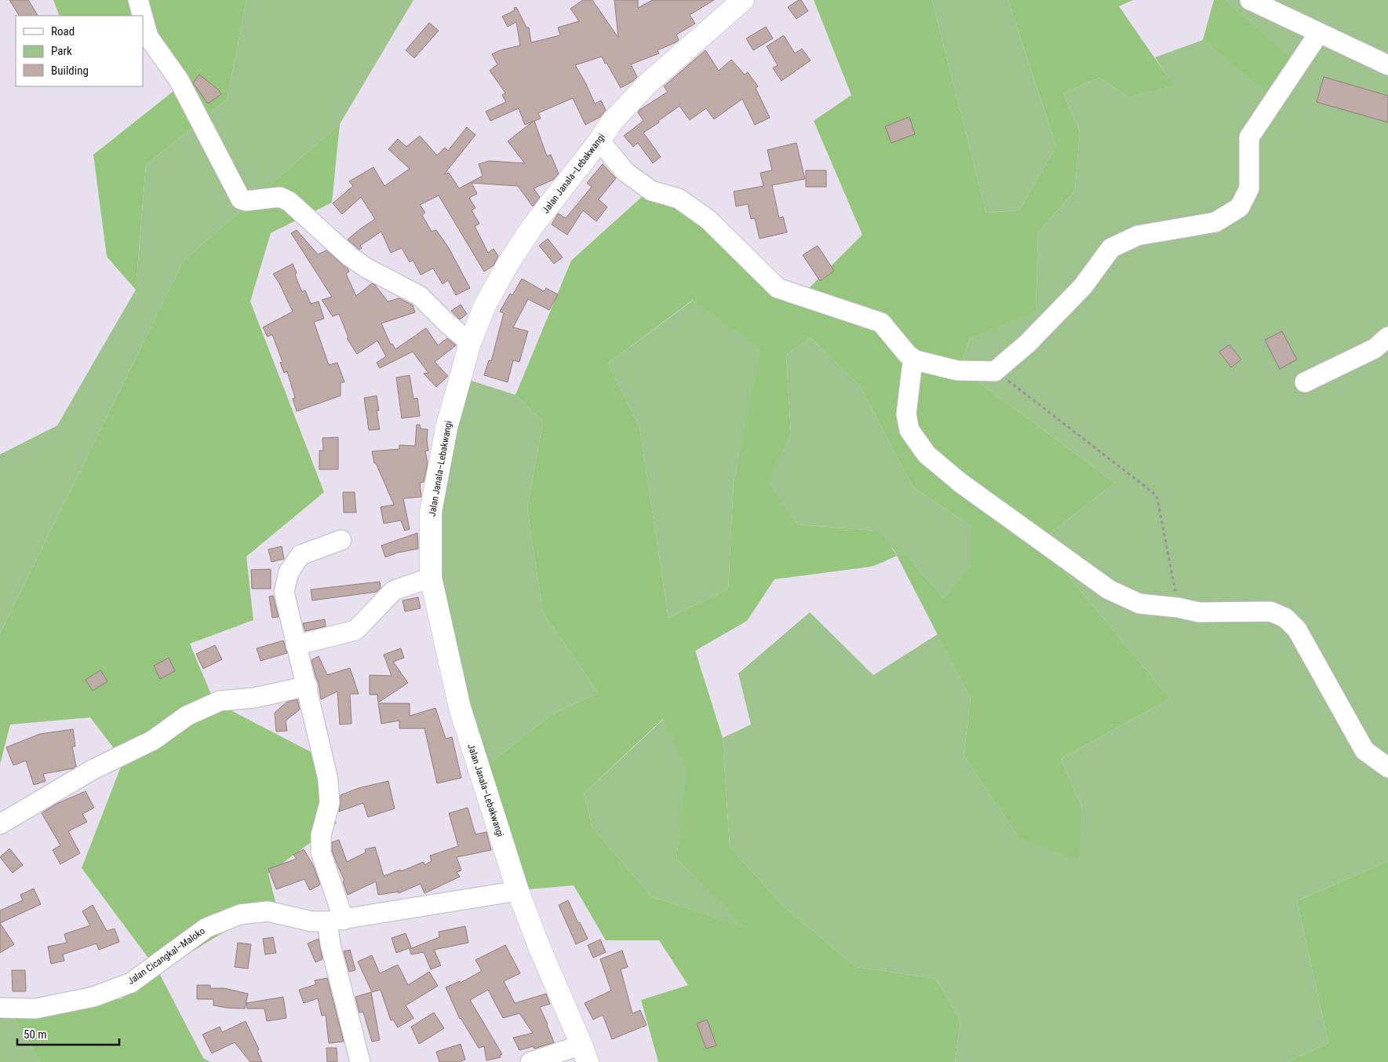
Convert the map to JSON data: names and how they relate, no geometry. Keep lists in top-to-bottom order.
{
  "streets": {
    "main road": ["Jalan Janala–Lebakwangi"],
    "street": ["Jalan Cicangkal–Maloko"]
  },
  "crossings": [
    ["Jalan Janala–Lebakwangi", "Jalan Cicangkal–Maloko"]
  ],
  "legend": ["Road", "Park", "Building"],
  "scale_bar": "50 m"
}
